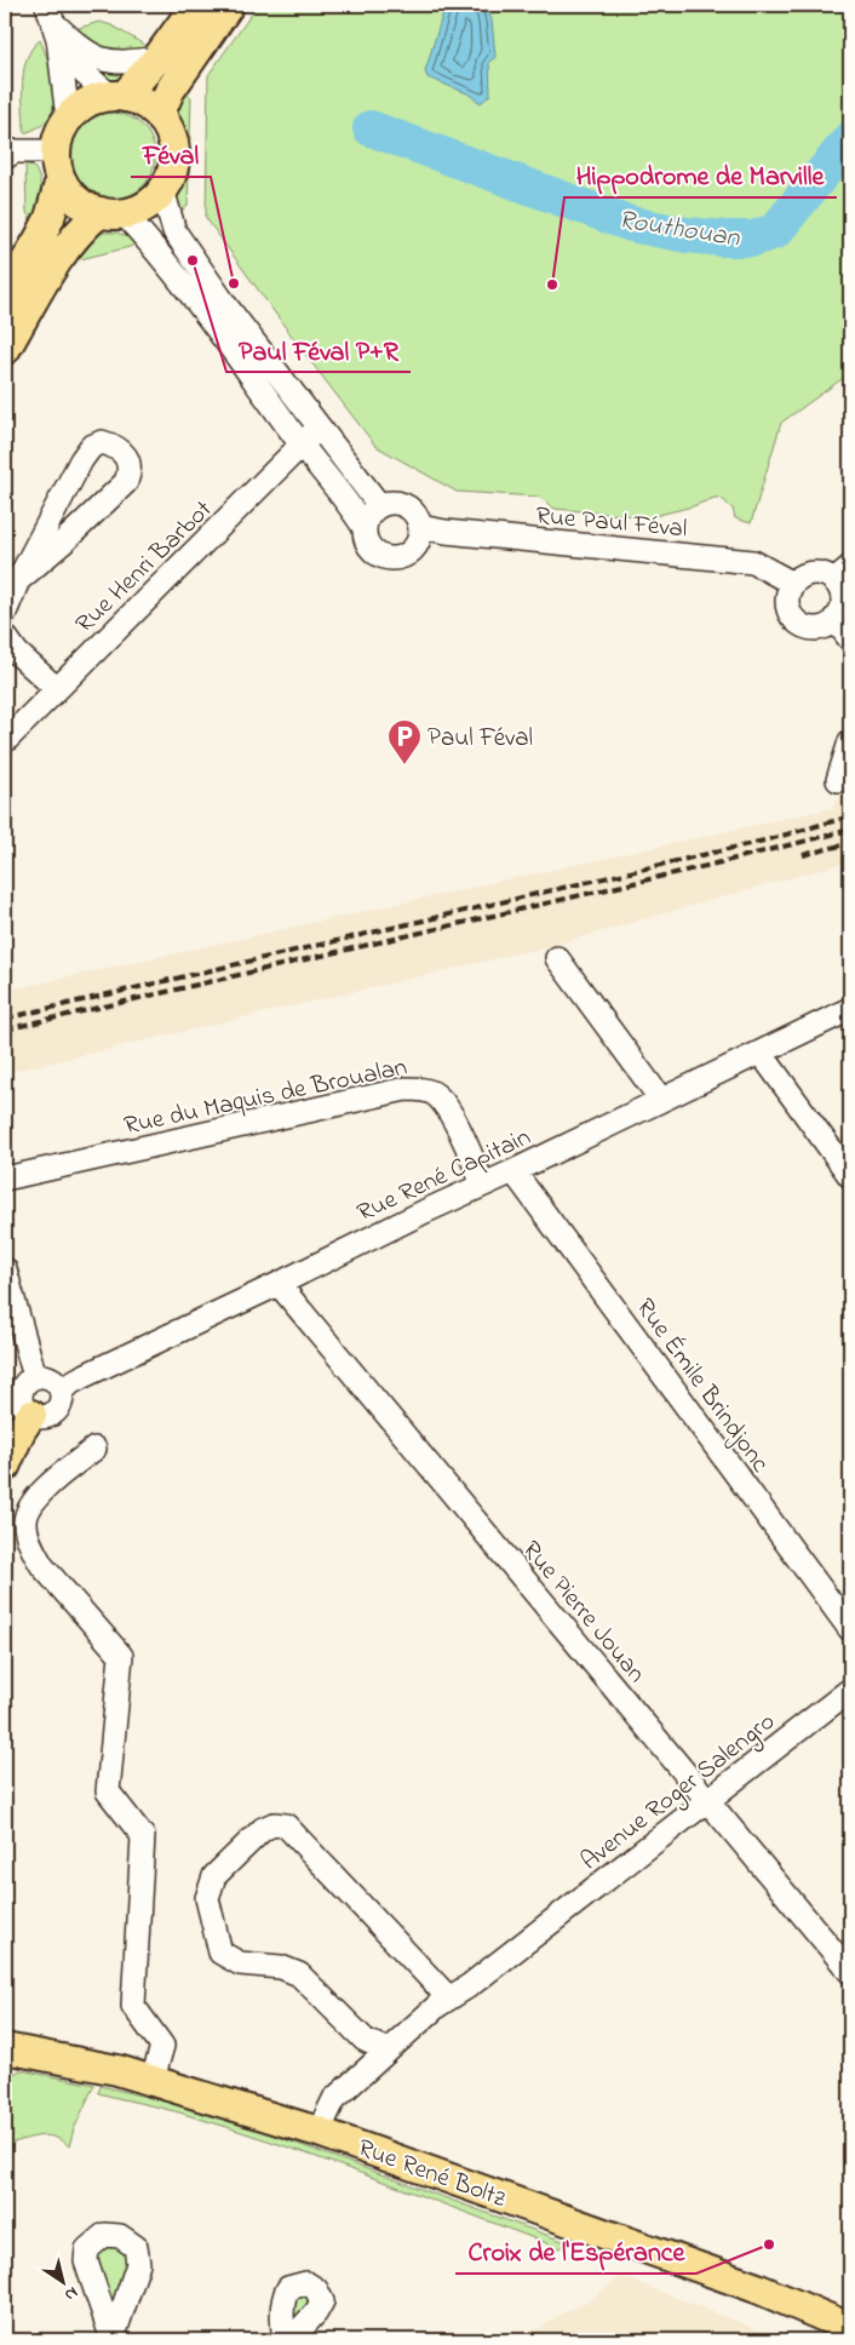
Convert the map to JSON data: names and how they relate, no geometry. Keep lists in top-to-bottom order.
{
  "streets": {
    "main road": ["Rue René Boltz"],
    "street": [
      "Rue Paul Féval",
      "Rue Henri Barbot",
      "Rue du Maquis de Broualan",
      "Rue René Capitain",
      "Rue Émile Brindjonc",
      "Rue Pierre Jouan",
      "Avenue Roger Salengro"
    ]
  },
  "crossings": [
    ["Rue du Maquis de Broualan", "Rue René Capitain"],
    ["Rue René Capitain", "Rue Émile Brindjonc"],
    ["Rue René Capitain", "Rue Pierre Jouan"],
    ["Rue Pierre Jouan", "Avenue Roger Salengro"],
    ["Avenue Roger Salengro", "Rue René Boltz"]
  ],
  "water": ["Routhouan"],
  "places": {
    "other": [
      "Paul Féval P+R",
      "Féval",
      "Hippodrome de Marville",
      "Croix de l'Espérance"
    ],
    "parking": ["Paul Féval"]
  },
  "north": "bottom right"
}
